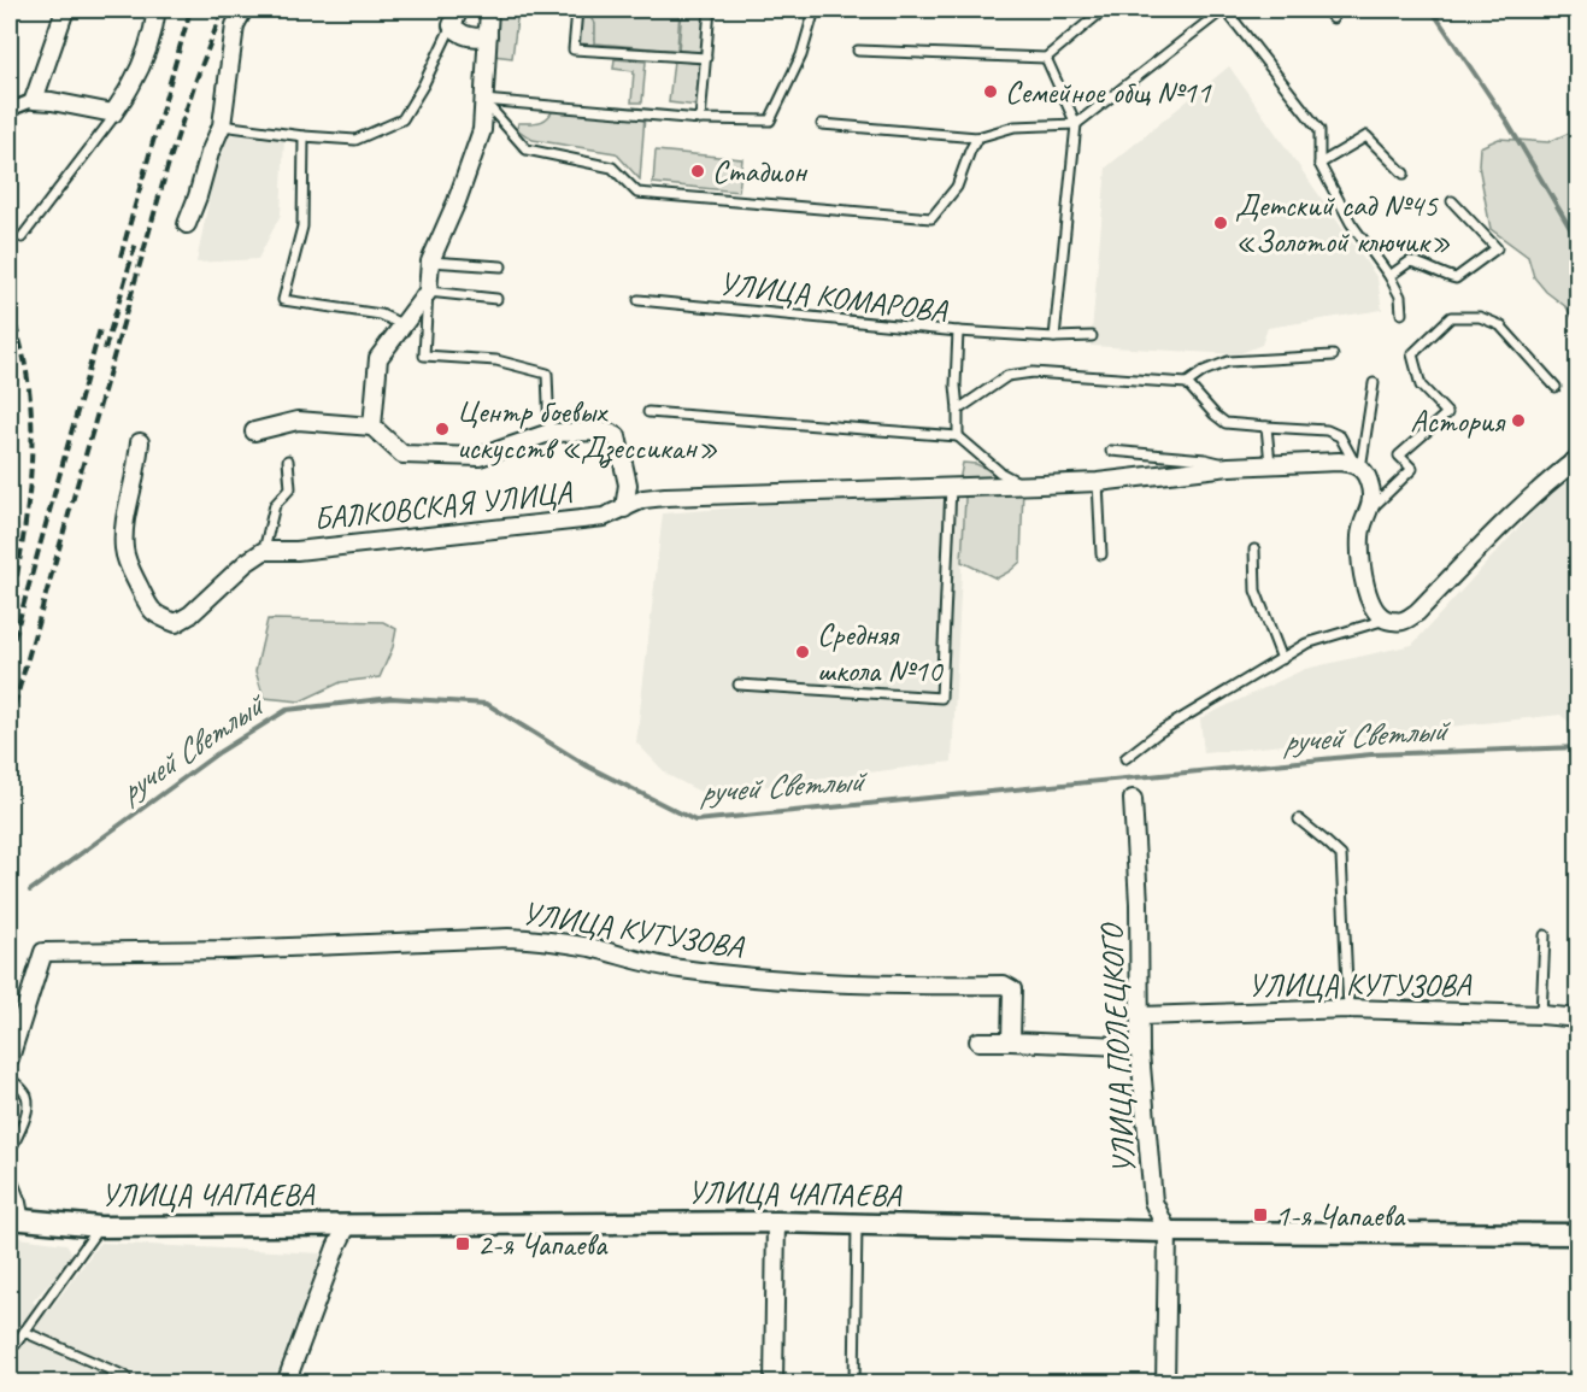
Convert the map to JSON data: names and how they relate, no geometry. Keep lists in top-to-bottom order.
{
  "streets": {
    "street": [
      "БАЛКОВСКАЯ УЛИЦА",
      "УЛИЦА КУТУЗОВА",
      "УЛИЦА ПОЛЕЦКОГО",
      "УЛИЦА ЧАПАЕВА"
    ],
    "lane": ["УЛИЦА КОМАРОВА"]
  },
  "crossings": [
    ["УЛИЦА КУТУЗОВА", "УЛИЦА ПОЛЕЦКОГО"],
    ["УЛИЦА ПОЛЕЦКОГО", "УЛИЦА ЧАПАЕВА"]
  ],
  "water": ["ручей Светлый"],
  "places": {
    "other": [
      "Семейное общ №11",
      "Стадион",
      "Детский сад №45 «Золотой ключик»",
      "Астория",
      "Центр боевых искусств «Дзессикан»",
      "Средняя школа №10"
    ],
    "transit": ["1-я Чапаева", "2-я Чапаева"]
  }
}
